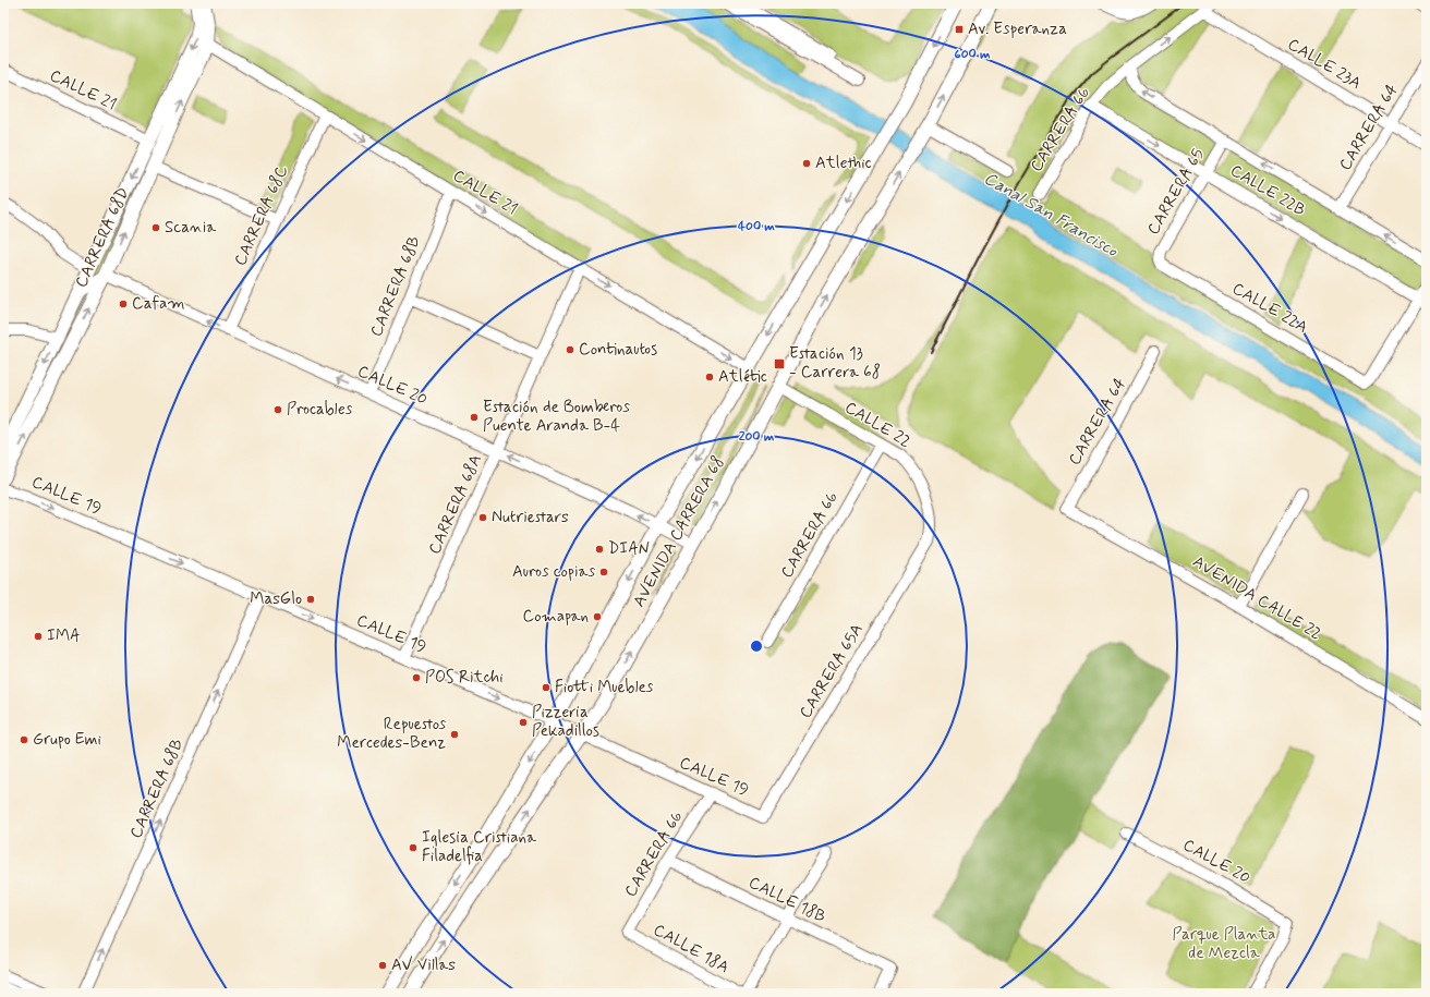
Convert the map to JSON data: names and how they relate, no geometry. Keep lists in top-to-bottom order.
{
  "streets": {
    "main road": ["CARRERA 68D", "AVENIDA CARRERA 68"],
    "street": [
      "CALLE 23A",
      "CALLE 21",
      "CARRERA 64",
      "CARRERA 66",
      "CALLE 22B",
      "CARRERA 65",
      "CARRERA 68C",
      "CARRERA 68B",
      "CALLE 22A",
      "CALLE 20",
      "CALLE 22",
      "CALLE 19",
      "CARRERA 68A",
      "AVENIDA CALLE 22",
      "CARRERA 65A",
      "CALLE 18B",
      "CALLE 18A"
    ]
  },
  "crossings": [
    ["CALLE 23A", "CARRERA 64"],
    ["CALLE 23A", "CARRERA 66"],
    ["CALLE 21", "CARRERA 68C"],
    ["CALLE 21", "CARRERA 68D"],
    ["CALLE 21", "CARRERA 68B"],
    ["CALLE 21", "CARRERA 68A"],
    ["CALLE 21", "AVENIDA CARRERA 68"],
    ["CARRERA 64", "CALLE 22B"],
    ["CARRERA 64", "AVENIDA CALLE 22"],
    ["CARRERA 66", "CALLE 22B"],
    ["CARRERA 66", "CALLE 22"],
    ["CARRERA 66", "CALLE 19"],
    ["CARRERA 66", "CALLE 18B"],
    ["CARRERA 66", "CALLE 18A"],
    ["CALLE 22B", "CARRERA 65"],
    ["CALLE 22B", "CALLE 22A"],
    ["CARRERA 65", "CALLE 22A"],
    ["CARRERA 68C", "CALLE 20"],
    ["CARRERA 68D", "CALLE 20"],
    ["CARRERA 68B", "CALLE 20"],
    ["CARRERA 68B", "CALLE 19"],
    ["CALLE 20", "CARRERA 68A"],
    ["CALLE 20", "AVENIDA CARRERA 68"],
    ["CALLE 22", "AVENIDA CARRERA 68"],
    ["CALLE 22", "CARRERA 65A"],
    ["CALLE 19", "CARRERA 68A"],
    ["CALLE 19", "AVENIDA CARRERA 68"],
    ["CALLE 19", "CARRERA 65A"]
  ],
  "one_way": [
    "CALLE 21",
    "CARRERA 68B",
    "CALLE 20",
    "CALLE 19"
  ],
  "water": ["Canal San Francisco"],
  "parks": ["Parque Planta de Mezcla"],
  "places": {
    "transit": ["Av. Esperanza", "Estación 13 - Carrera 68"],
    "other": [
      "Atlethic",
      "Scania",
      "Cafam",
      "Continautos",
      "Atlétic",
      "Procables",
      "Estación de Bomberos Puente Aranda B-4",
      "Nutriestars",
      "DIAN",
      "Auros copias",
      "MasGlo",
      "Comapan",
      "IMA",
      "POS Ritchi",
      "Fiotti Muebles",
      "Pizzeria Pekadillos",
      "Repuestos Mercedes-Benz",
      "Grupo Emi",
      "Iglesia Cristiana Filadelfia",
      "AV Villas"
    ]
  },
  "rings": ["600 m", "400 m", "200 m"]
}
